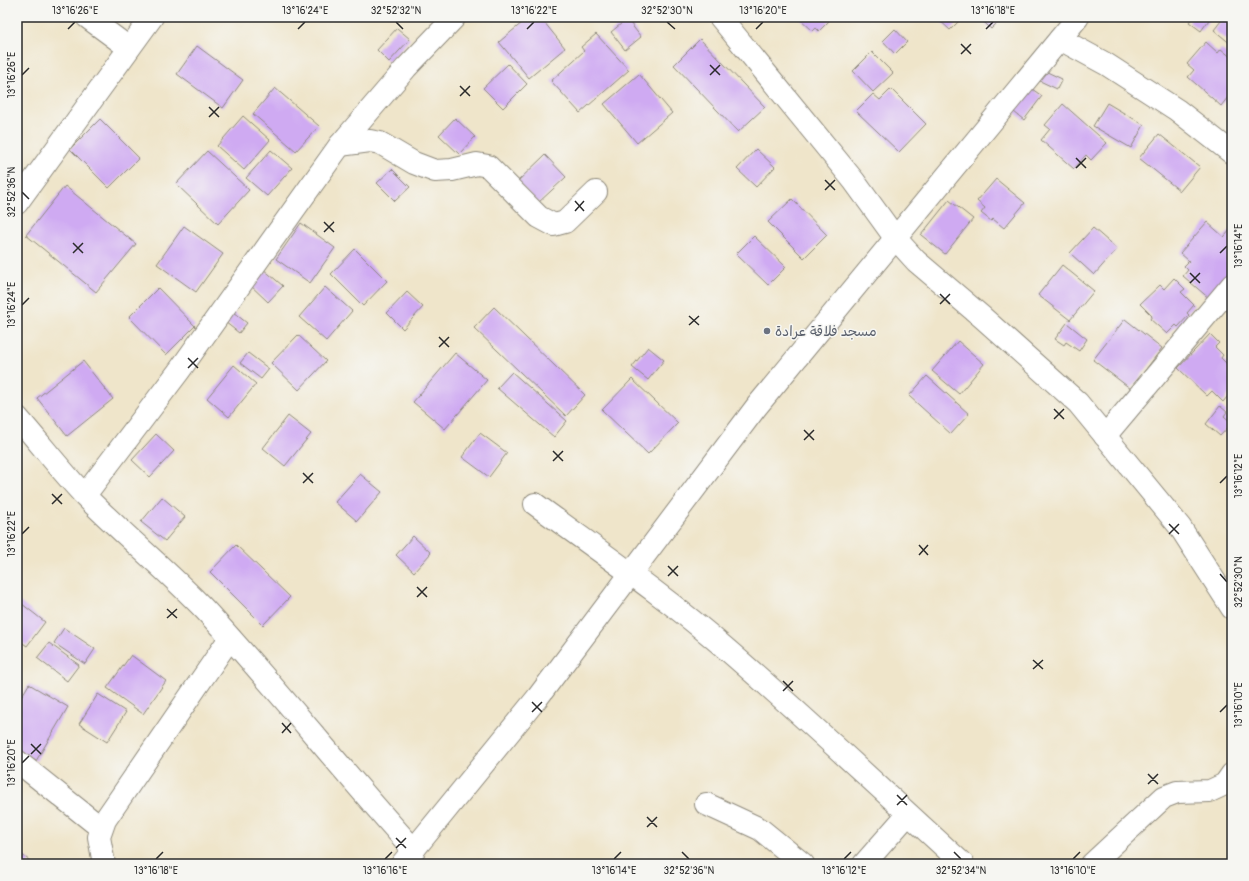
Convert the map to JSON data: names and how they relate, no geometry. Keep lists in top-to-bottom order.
{
  "places": ["مسجد فلاقة عرادة"],
  "coordinates": [
    "13°16'26\"E",
    "13°16'24\"E",
    "32°52'32\"N",
    "13°16'22\"E",
    "32°52'30\"N",
    "13°16'20\"E",
    "13°16'18\"E",
    "32°52'36\"N",
    "13°16'14\"E",
    "13°16'12\"E",
    "13°16'10\"E",
    "13°16'16\"E",
    "32°52'34\"N"
  ]
}
